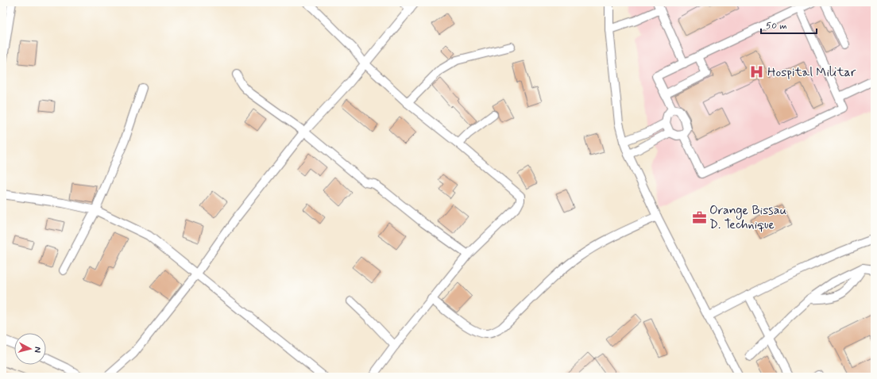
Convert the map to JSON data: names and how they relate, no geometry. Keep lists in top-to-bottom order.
{
  "places": {
    "hospital": ["Hospital Militar"],
    "office": ["Orange Bissau D. Technique"]
  },
  "scale_bar": "50 m",
  "north": "right"
}
